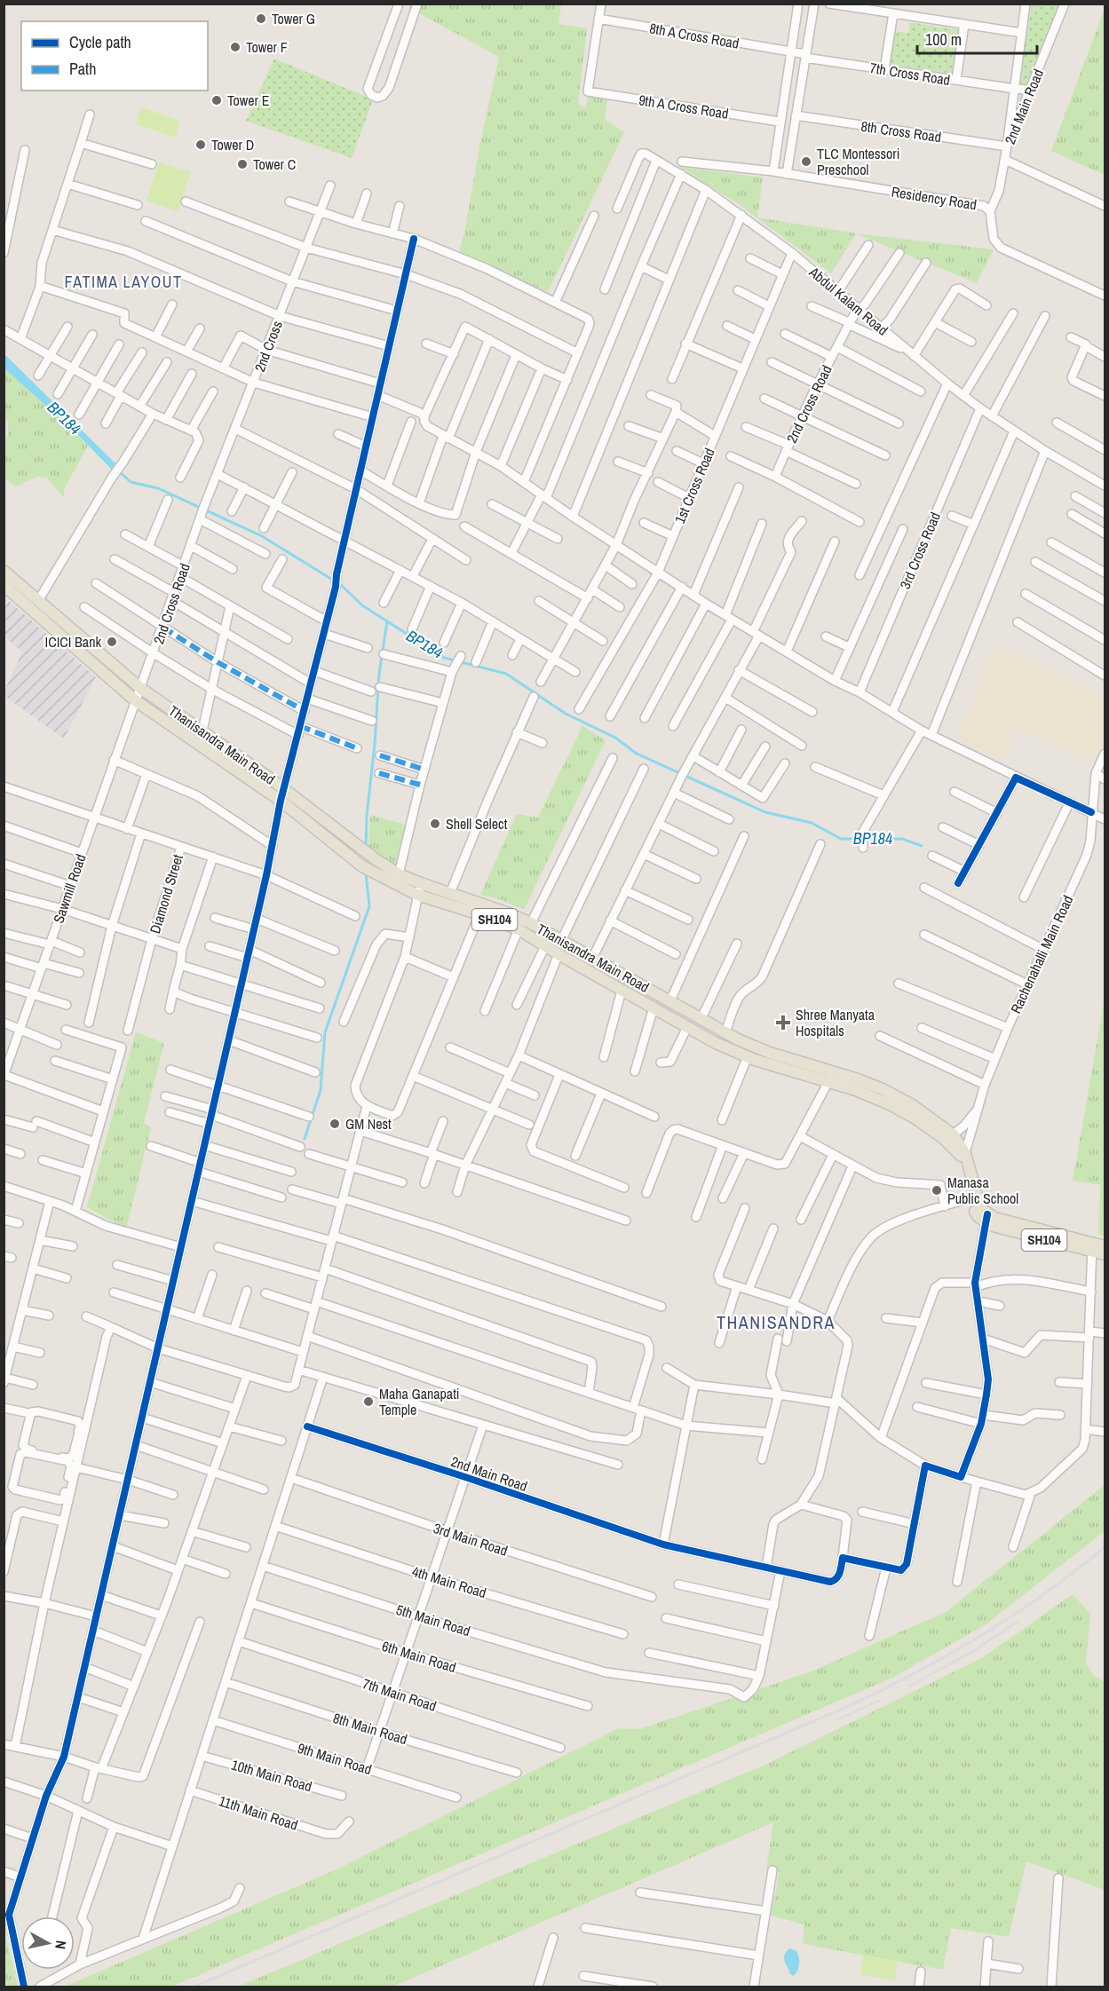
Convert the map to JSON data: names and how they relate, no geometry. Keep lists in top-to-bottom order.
{
  "streets": {
    "main road": ["Thanisandra Main Road", "SH104"],
    "street": [
      "8th A Cross Road",
      "7th Cross Road",
      "9th A Cross Road",
      "2nd Main Road",
      "8th Cross Road",
      "Residency Road",
      "Abdul Kalam Road",
      "2nd Cross",
      "2nd Cross Road",
      "1st Cross Road",
      "3rd Cross Road",
      "Sawmill Road",
      "Diamond Street",
      "Rachenahalli Main Road",
      "3rd Main Road",
      "4th Main Road",
      "5th Main Road",
      "6th Main Road",
      "7th Main Road",
      "8th Main Road",
      "9th Main Road",
      "10th Main Road",
      "11th Main Road"
    ]
  },
  "crossings": [
    ["8th A Cross Road", "7th Cross Road"],
    ["8th A Cross Road", "9th A Cross Road"],
    ["7th Cross Road", "2nd Main Road"],
    ["2nd Main Road", "8th Cross Road"],
    ["2nd Main Road", "Residency Road"],
    ["Abdul Kalam Road", "2nd Cross Road"],
    ["Abdul Kalam Road", "1st Cross Road"],
    ["Abdul Kalam Road", "3rd Cross Road"],
    ["2nd Cross", "2nd Cross Road"],
    ["2nd Cross Road", "Thanisandra Main Road"],
    ["2nd Cross Road", "Sawmill Road"],
    ["Thanisandra Main Road", "Sawmill Road"],
    ["Thanisandra Main Road", "Rachenahalli Main Road"]
  ],
  "districts": ["FATIMA LAYOUT", "THANISANDRA"],
  "water": ["BP184"],
  "places": {
    "other": [
      "Tower G",
      "Tower F",
      "Tower E",
      "Tower D",
      "TLC Montessori Preschool",
      "Tower C",
      "ICICI Bank",
      "Shell Select",
      "GM Nest",
      "Manasa Public School",
      "Maha Ganapati Temple"
    ],
    "health": ["Shree Manyata Hospitals"]
  },
  "legend": ["Cycle path", "Path"],
  "scale_bar": "100 m",
  "north": "right"
}
